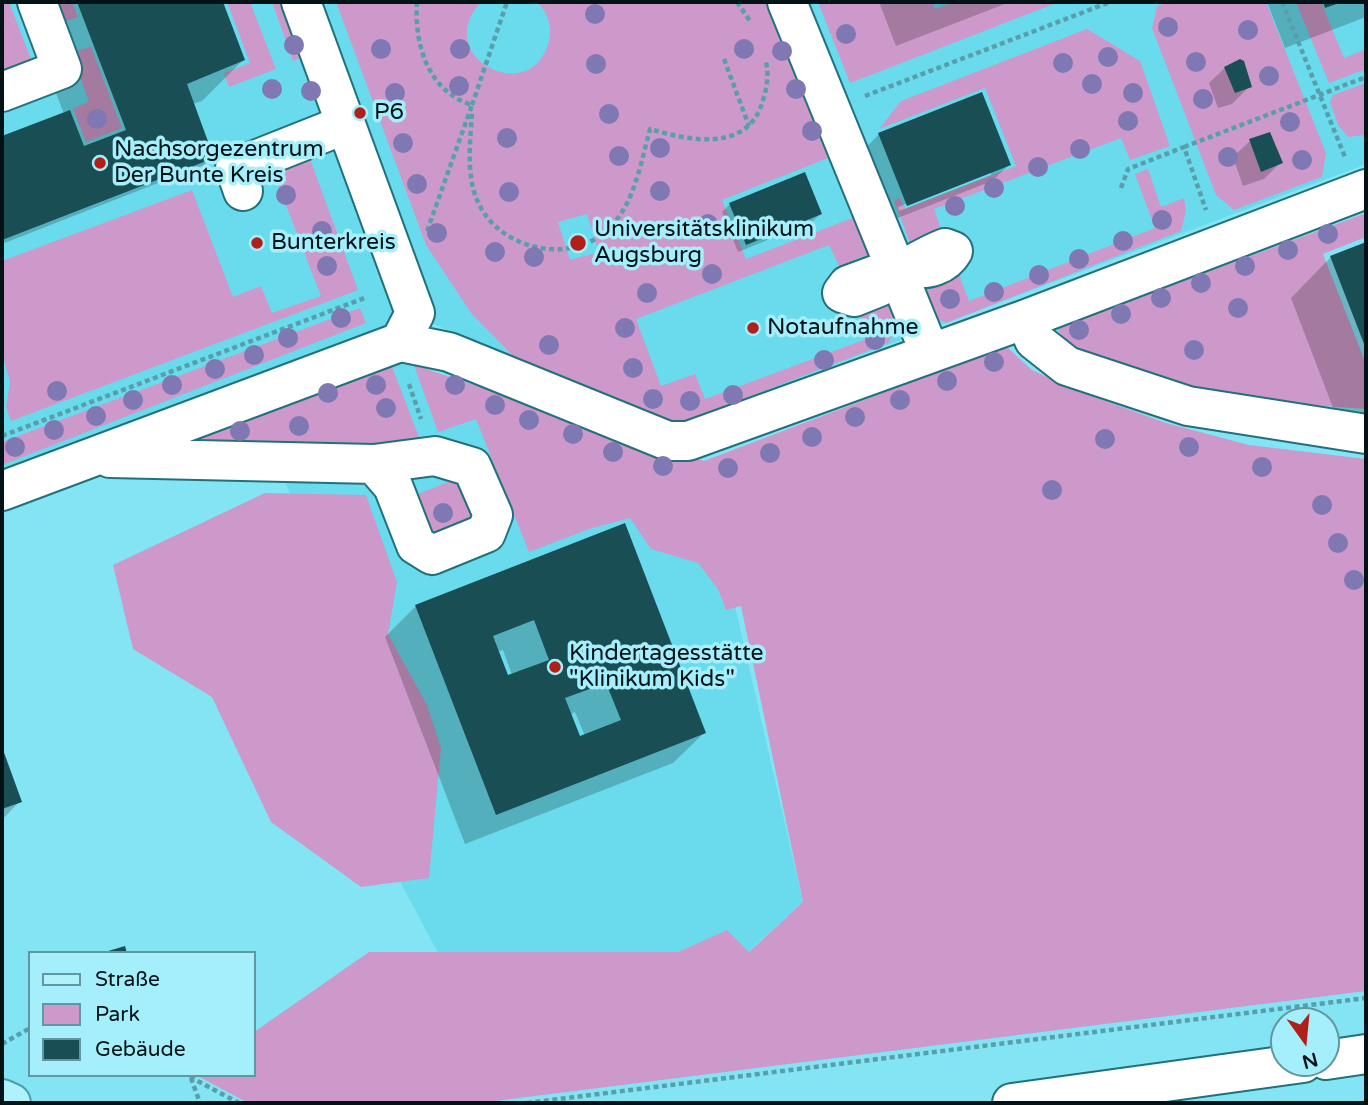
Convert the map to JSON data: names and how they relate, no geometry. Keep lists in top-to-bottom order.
{
  "places": [
    "P6",
    "Nachsorgezentrum Der Bunte Kreis",
    "Bunterkreis",
    "Universitätsklinikum Augsburg",
    "Notaufnahme",
    "Kindertagesstätte \"Klinikum Kids\""
  ],
  "legend": ["Straße", "Park", "Gebäude"],
  "north": "bottom"
}
